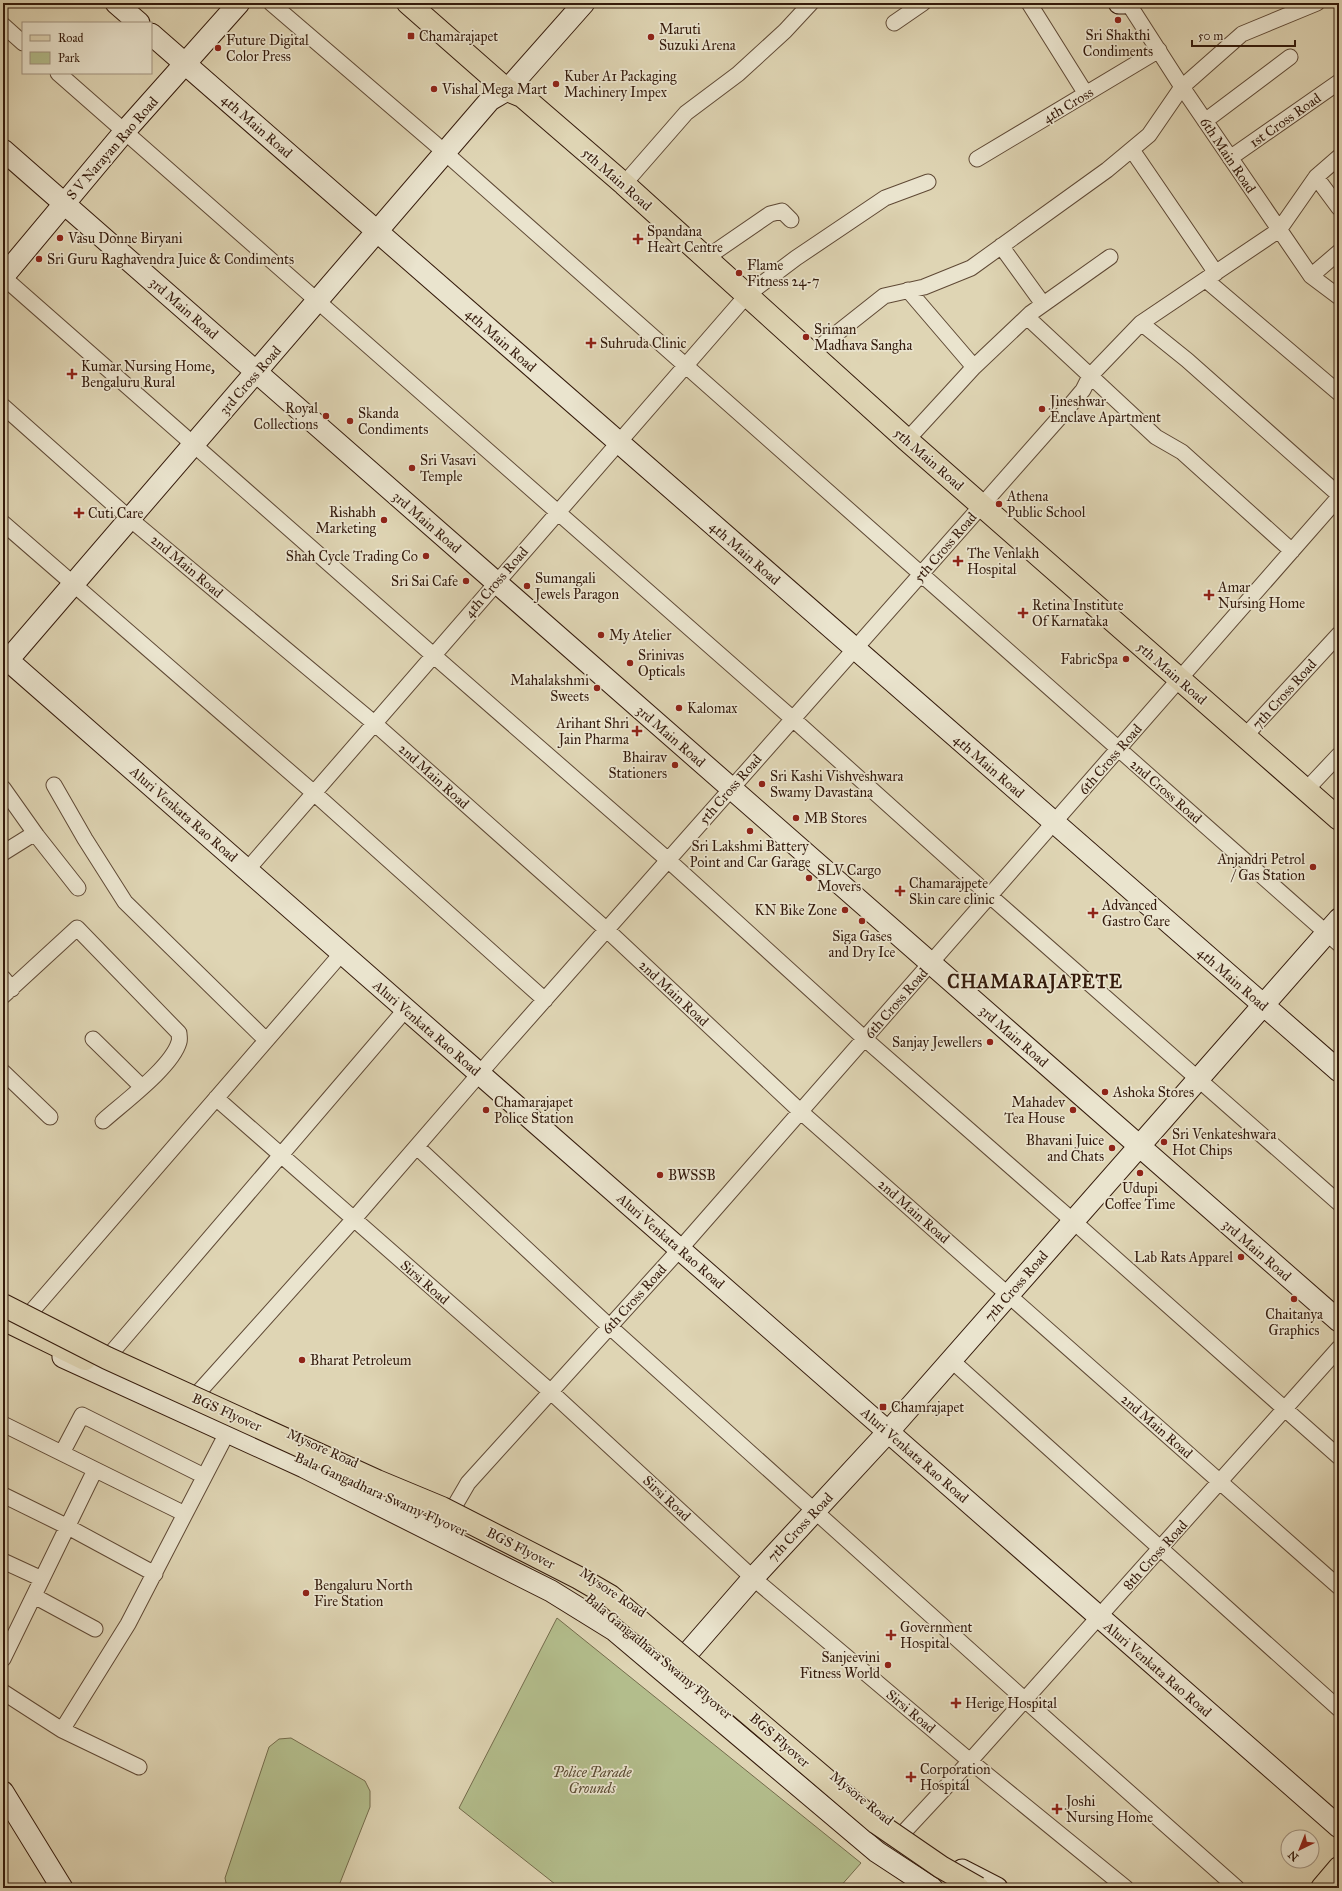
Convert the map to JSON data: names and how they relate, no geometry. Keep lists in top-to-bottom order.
{
  "streets": {
    "main road": [
      "4th Main Road",
      "S V Narayan Rao Road",
      "5th Main Road",
      "3rd Main Road",
      "3rd Cross Road",
      "7th Cross Road",
      "Aluri Venkata Rao Road",
      "BGS Flyover",
      "Mysore Road",
      "Bala Gangadhara Swamy Flyover"
    ],
    "street": [
      "4th Cross",
      "1st Cross Road",
      "6th Main Road",
      "5th Cross Road",
      "2nd Main Road",
      "4th Cross Road",
      "6th Cross Road",
      "2nd Cross Road",
      "Sirsi Road",
      "8th Cross Road"
    ]
  },
  "crossings": [
    ["4th Cross", "6th Main Road"],
    ["1st Cross Road", "6th Main Road"],
    ["4th Main Road", "S V Narayan Rao Road"],
    ["4th Main Road", "3rd Cross Road"],
    ["4th Main Road", "5th Cross Road"],
    ["4th Main Road", "4th Cross Road"],
    ["4th Main Road", "7th Cross Road"],
    ["4th Main Road", "6th Cross Road"],
    ["S V Narayan Rao Road", "3rd Main Road"],
    ["6th Main Road", "5th Cross Road"],
    ["5th Main Road", "3rd Cross Road"],
    ["5th Main Road", "5th Cross Road"],
    ["5th Main Road", "4th Cross Road"],
    ["5th Main Road", "7th Cross Road"],
    ["5th Main Road", "6th Cross Road"],
    ["3rd Main Road", "3rd Cross Road"],
    ["3rd Main Road", "5th Cross Road"],
    ["3rd Main Road", "4th Cross Road"],
    ["3rd Main Road", "7th Cross Road"],
    ["3rd Main Road", "6th Cross Road"],
    ["3rd Cross Road", "2nd Main Road"],
    ["3rd Cross Road", "2nd Cross Road"],
    ["3rd Cross Road", "Aluri Venkata Rao Road"],
    ["5th Cross Road", "2nd Main Road"],
    ["5th Cross Road", "2nd Cross Road"],
    ["5th Cross Road", "Aluri Venkata Rao Road"],
    ["5th Cross Road", "Sirsi Road"],
    ["5th Cross Road", "Mysore Road"],
    ["2nd Main Road", "4th Cross Road"],
    ["2nd Main Road", "7th Cross Road"],
    ["2nd Main Road", "6th Cross Road"],
    ["2nd Main Road", "8th Cross Road"],
    ["4th Cross Road", "2nd Cross Road"],
    ["4th Cross Road", "Aluri Venkata Rao Road"],
    ["7th Cross Road", "2nd Cross Road"],
    ["7th Cross Road", "Aluri Venkata Rao Road"],
    ["7th Cross Road", "Sirsi Road"],
    ["7th Cross Road", "Mysore Road"],
    ["6th Cross Road", "2nd Cross Road"],
    ["6th Cross Road", "Aluri Venkata Rao Road"],
    ["6th Cross Road", "Sirsi Road"],
    ["6th Cross Road", "Mysore Road"],
    ["Aluri Venkata Rao Road", "8th Cross Road"],
    ["Sirsi Road", "8th Cross Road"],
    ["Mysore Road", "8th Cross Road"]
  ],
  "districts": ["CHAMARAJAPETE"],
  "parks": ["Police Parade Grounds"],
  "places": {
    "other": [
      "Sri Shakthi Condiments",
      "Maruti Suzuki Arena",
      "Future Digital Color Press",
      "Kuber A1 Packaging Machinery Impex",
      "Vishal Mega Mart",
      "Vasu Donne Biryani",
      "Sri Guru Raghavendra Juice & Condiments",
      "Flame Fitness 24-7",
      "Sriman Madhava Sangha",
      "Jineshwar Enclave Apartment",
      "Royal Collections",
      "Skanda Condiments",
      "Sri Vasavi Temple",
      "Athena Public School",
      "Rishabh Marketing",
      "Shah Cycle Trading Co",
      "Sri Sai Cafe",
      "Sumangali Jewels Paragon",
      "My Atelier",
      "FabricSpa",
      "Srinivas Opticals",
      "Mahalakshmi Sweets",
      "Kalomax",
      "Bhairav Stationers",
      "Sri Kashi Vishveshwara Swamy Davastana",
      "MB Stores",
      "Sri Lakshmi Battery Point and Car Garage",
      "Anjandri Petrol / Gas Station",
      "SLV Cargo Movers",
      "KN Bike Zone",
      "Siga Gases and Dry Ice",
      "Sanjay Jewellers",
      "Ashoka Stores",
      "Chamarajapet Police Station",
      "Mahadev Tea House",
      "Sri Venkateshwara Hot Chips",
      "Bhavani Juice and Chats",
      "Udupi Coffee Time",
      "BWSSB",
      "Lab Rats Apparel",
      "Chaitanya Graphics",
      "Bharat Petroleum",
      "Bengaluru North Fire Station",
      "Sanjeevini Fitness World"
    ],
    "transit": ["Chamarajapet", "Chamrajapet"],
    "health": [
      "Spandana Heart Centre",
      "Suhruda Clinic",
      "Kumar Nursing Home, Bengaluru Rural",
      "Cuti Care",
      "The Venlakh Hospital",
      "Amar Nursing Home",
      "Retina Institute Of Karnataka",
      "Arihant Shri Jain Pharma",
      "Chamarajpete Skin care clinic",
      "Advanced Gastro Care",
      "Government Hospital",
      "Herige Hospital",
      "Corporation Hospital",
      "Joshi Nursing Home"
    ]
  },
  "legend": ["Road", "Park"],
  "scale_bar": "50 m",
  "north": "bottom left"
}
